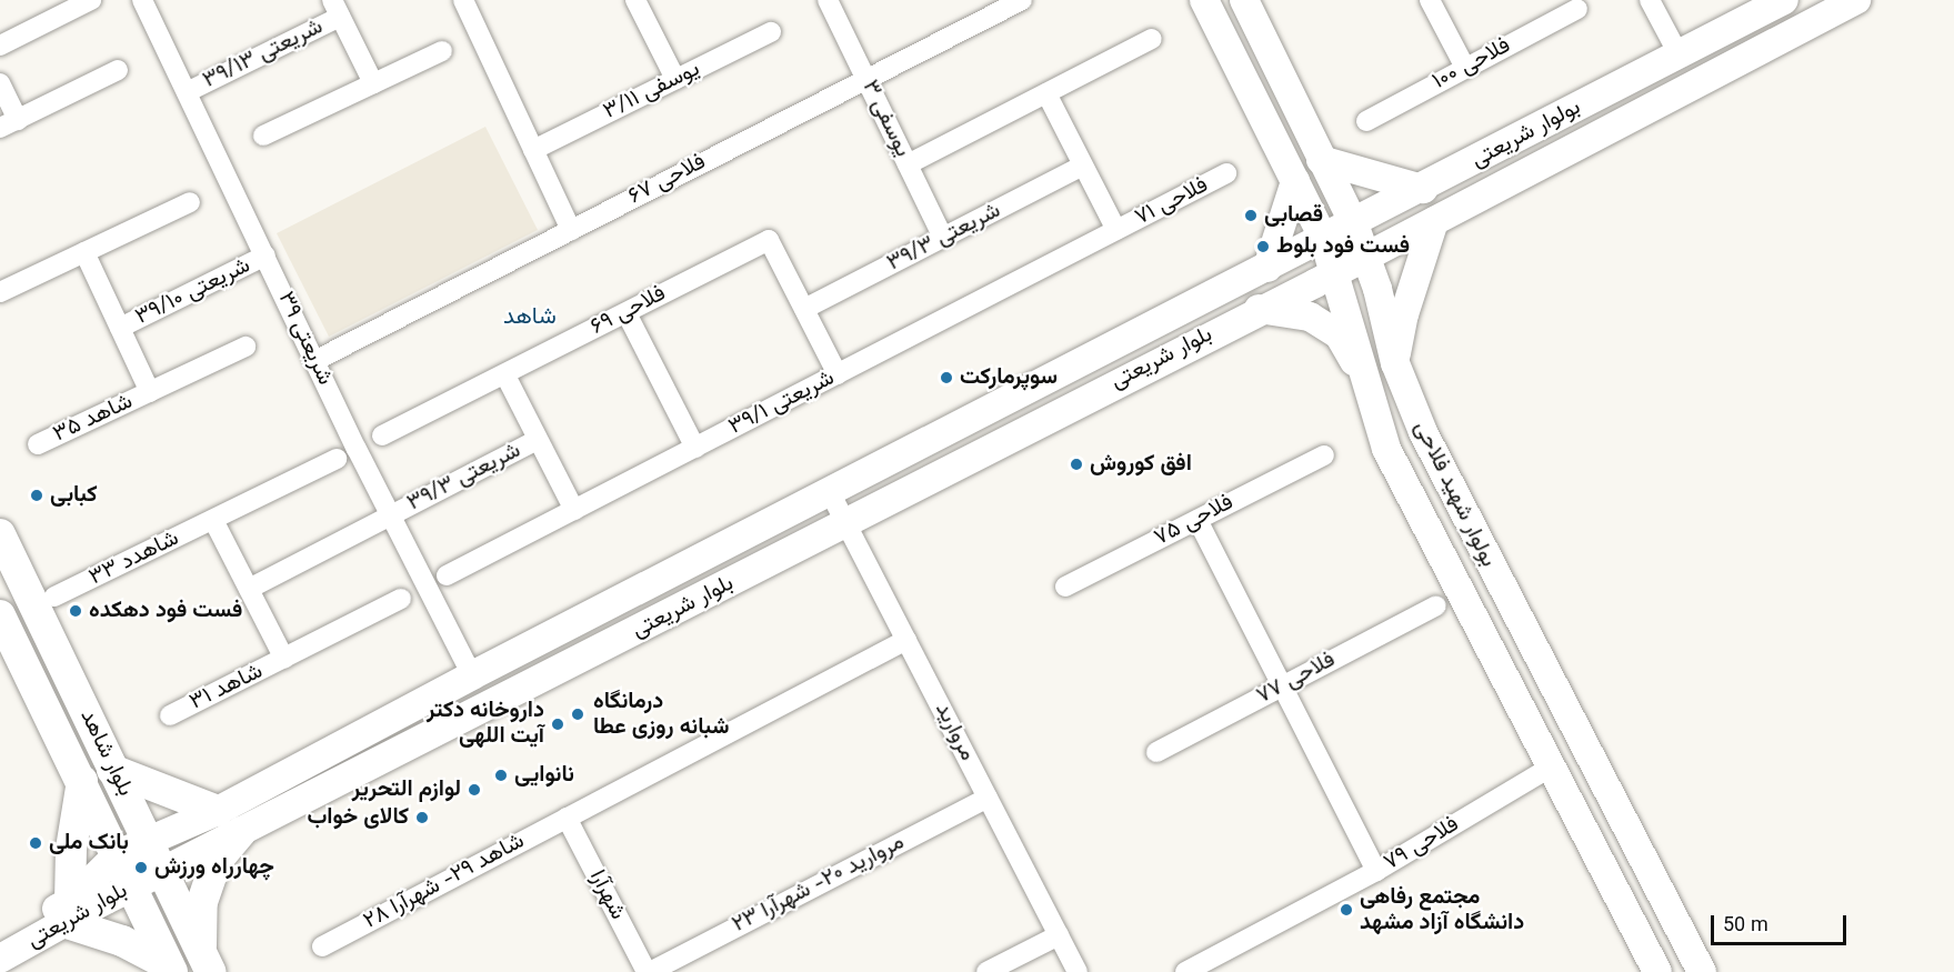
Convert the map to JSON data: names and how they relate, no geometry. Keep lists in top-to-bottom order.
{
  "streets": {
    "main road": [
      "بولوار شریعتی",
      "بلوار شریعتی",
      "بولوار شهید فلاحی",
      "بلوار شاهد"
    ],
    "street": [
      "شریعتی ۳۹/۱۳",
      "فلاحی ۱۰۰",
      "یوسفی ۳/۱۱",
      "یوسفی ۳",
      "فلاحی ۶۷",
      "فلاحی ۷۱",
      "شریعتی ۳۹/۳",
      "شریعتی ۳۹/۱۰",
      "فلاحی ۶۹",
      "شریعتی ۳۹",
      "شریعتی ۳۹/۱",
      "شاهد ۳۵",
      "فلاحی ۷۵",
      "شاهدد ۳۳",
      "فلاحی ۷۷",
      "شاهد ۳۱",
      "مروارید",
      "فلاحی ۷۹",
      "شاهد ۲۹- شهرآرا ۲۸",
      "مروارید ۲۰- شهرآرا ۲۳",
      "شهرآرا"
    ]
  },
  "crossings": [
    ["شریعتی ۳۹/۱۳", "شریعتی ۳۹"],
    ["یوسفی ۳", "فلاحی ۶۷"],
    ["یوسفی ۳", "شریعتی ۳۹/۳"],
    ["بولوار شریعتی", "بلوار شریعتی"],
    ["بولوار شریعتی", "بولوار شهید فلاحی"],
    ["فلاحی ۶۷", "شریعتی ۳۹"],
    ["فلاحی ۷۱", "شریعتی ۳۹/۱"],
    ["شریعتی ۳۹/۳", "فلاحی ۶۹"],
    ["شریعتی ۳۹/۳", "شریعتی ۳۹"],
    ["شریعتی ۳۹/۱۰", "شریعتی ۳۹"],
    ["شریعتی ۳۹", "بلوار شریعتی"],
    ["بلوار شریعتی", "بولوار شهید فلاحی"],
    ["بلوار شریعتی", "مروارید"],
    ["بلوار شریعتی", "بلوار شاهد"],
    ["بولوار شهید فلاحی", "فلاحی ۷۹"],
    ["مروارید", "شاهد ۲۹- شهرآرا ۲۸"],
    ["مروارید", "مروارید ۲۰- شهرآرا ۲۳"],
    ["شاهد ۲۹- شهرآرا ۲۸", "شهرآرا"],
    ["مروارید ۲۰- شهرآرا ۲۳", "شهرآرا"]
  ],
  "districts": ["شاهد"],
  "places": [
    "قصابی",
    "فست فود بلوط",
    "سوپرمارکت",
    "افق کوروش",
    "کبابی",
    "فست فود دهکده",
    "درمانگاه شبانه روزی عطا",
    "داروخانه دکتر آیت اللهی",
    "نانوایی",
    "لوازم التحریر",
    "کالای خواب",
    "بانک ملی",
    "چهارراه ورزش",
    "مجتمع رفاهی دانشگاه آزاد مشهد"
  ],
  "scale_bar": "50 m"
}
